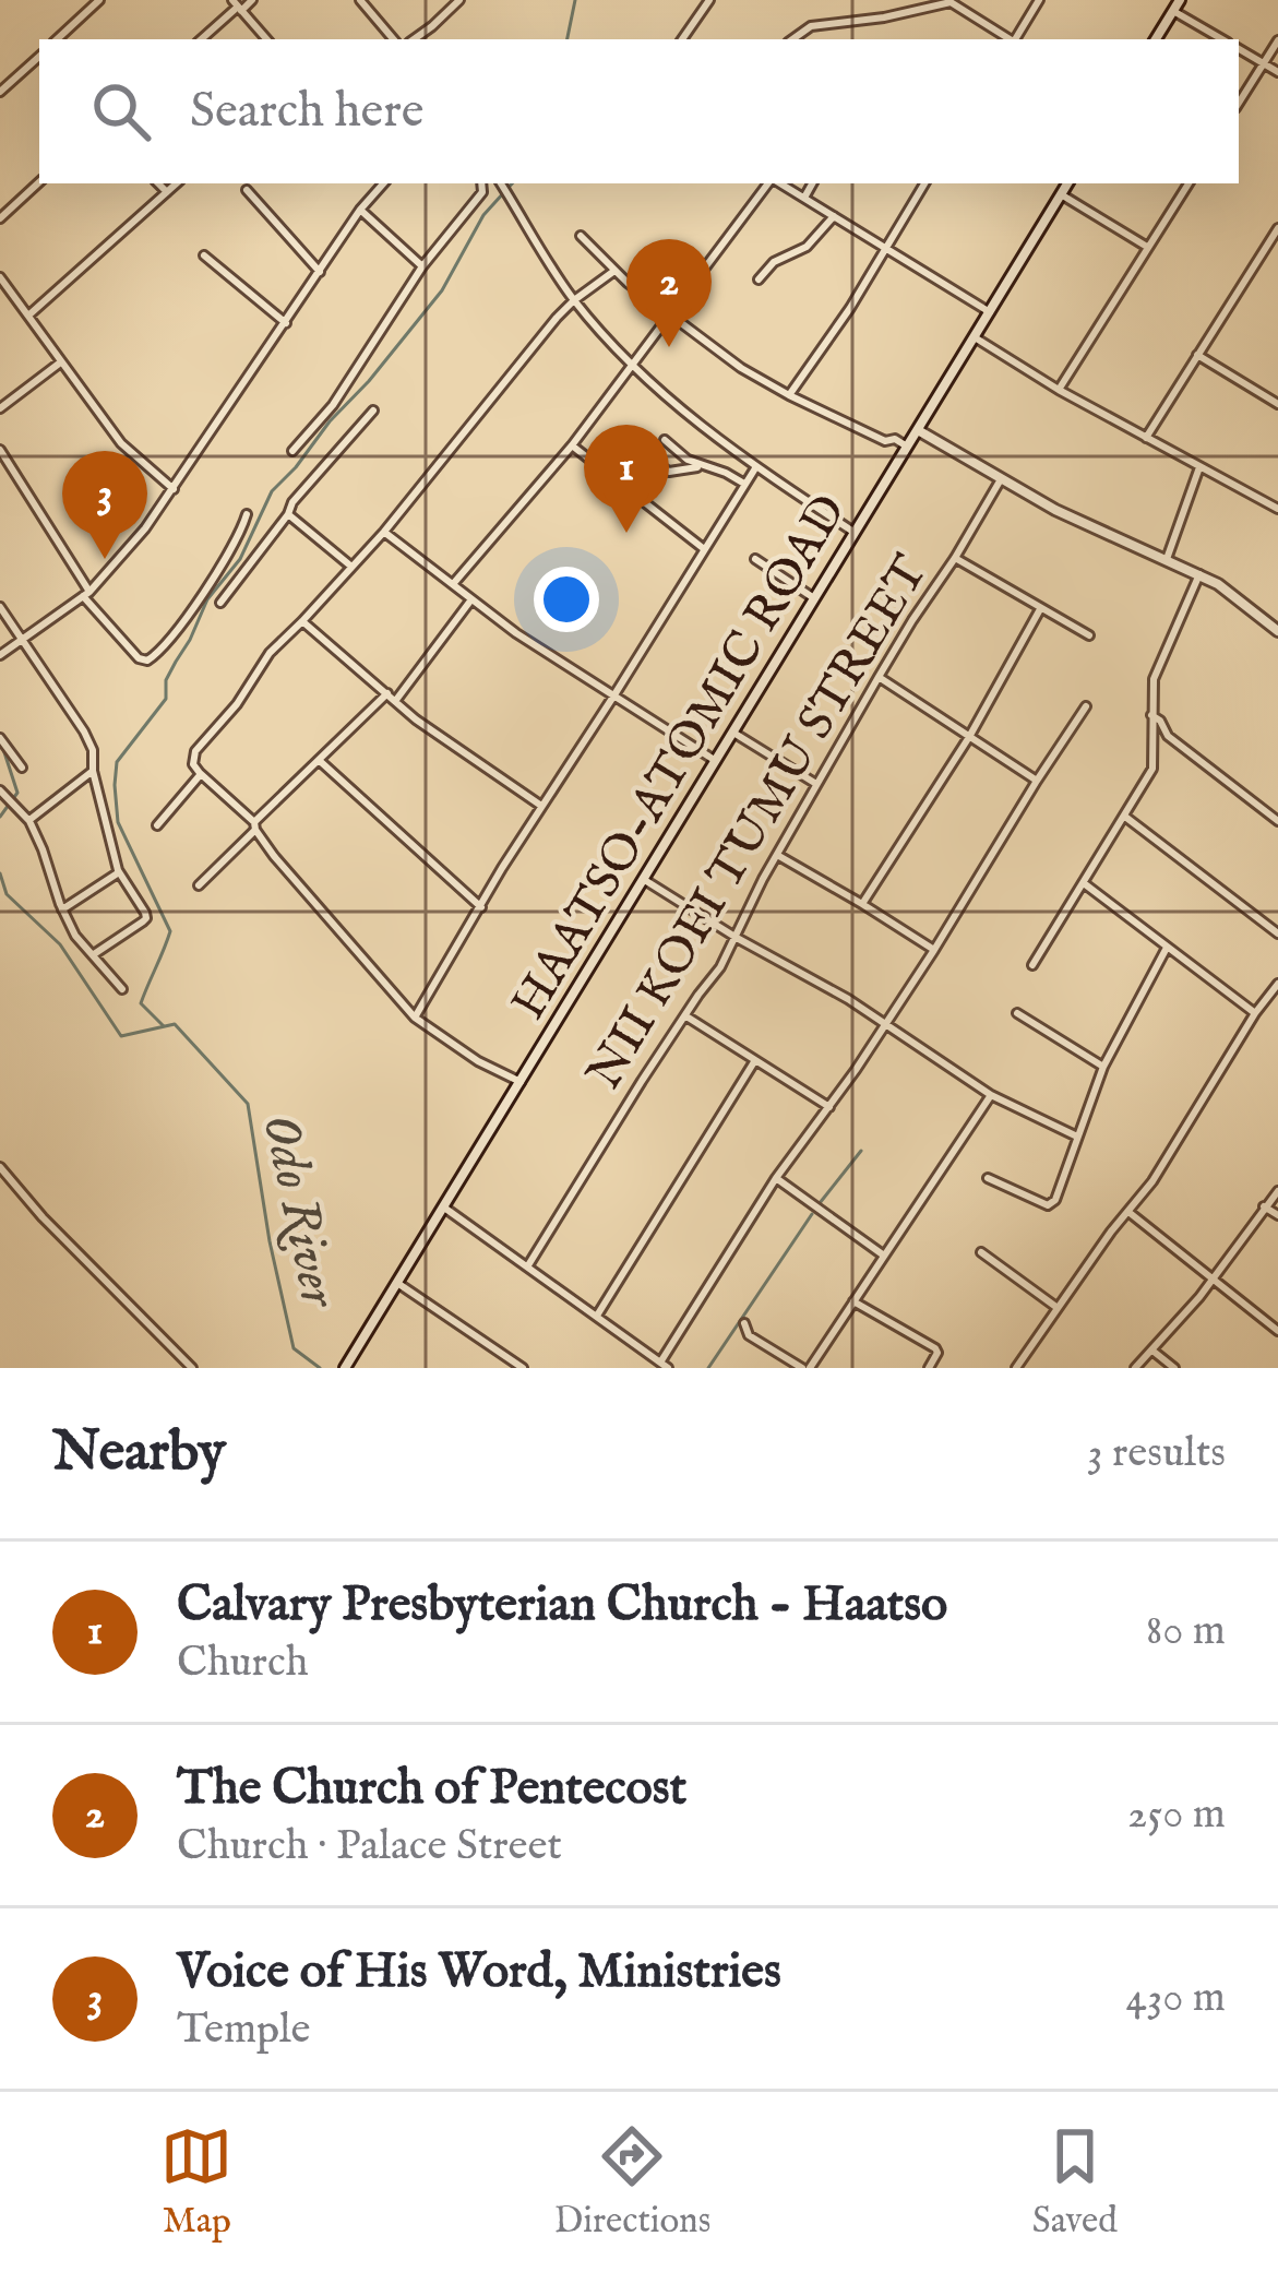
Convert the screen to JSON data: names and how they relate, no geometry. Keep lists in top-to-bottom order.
{
  "streets": {
    "main road": ["HAATSO-ATOMIC ROAD"],
    "street": ["NII KOFI TUMU STREET"]
  },
  "water": ["Odo River"],
  "page": {
    "search": "Search here",
    "pins": ["2", "1", "3"],
    "heading": ["Nearby", "3 results"],
    "list": [
      {
        "mark": "1",
        "name": "Calvary Presbyterian Church - Haatso",
        "note": "Church",
        "value": "80 m"
      },
      {
        "mark": "2",
        "name": "The Church of Pentecost",
        "note": "Church · Palace Street",
        "value": "250 m"
      },
      {
        "mark": "3",
        "name": "Voice of His Word, Ministries",
        "note": "Temple",
        "value": "430 m"
      }
    ],
    "nav": ["Map", "Directions", "Saved"]
  }
}
